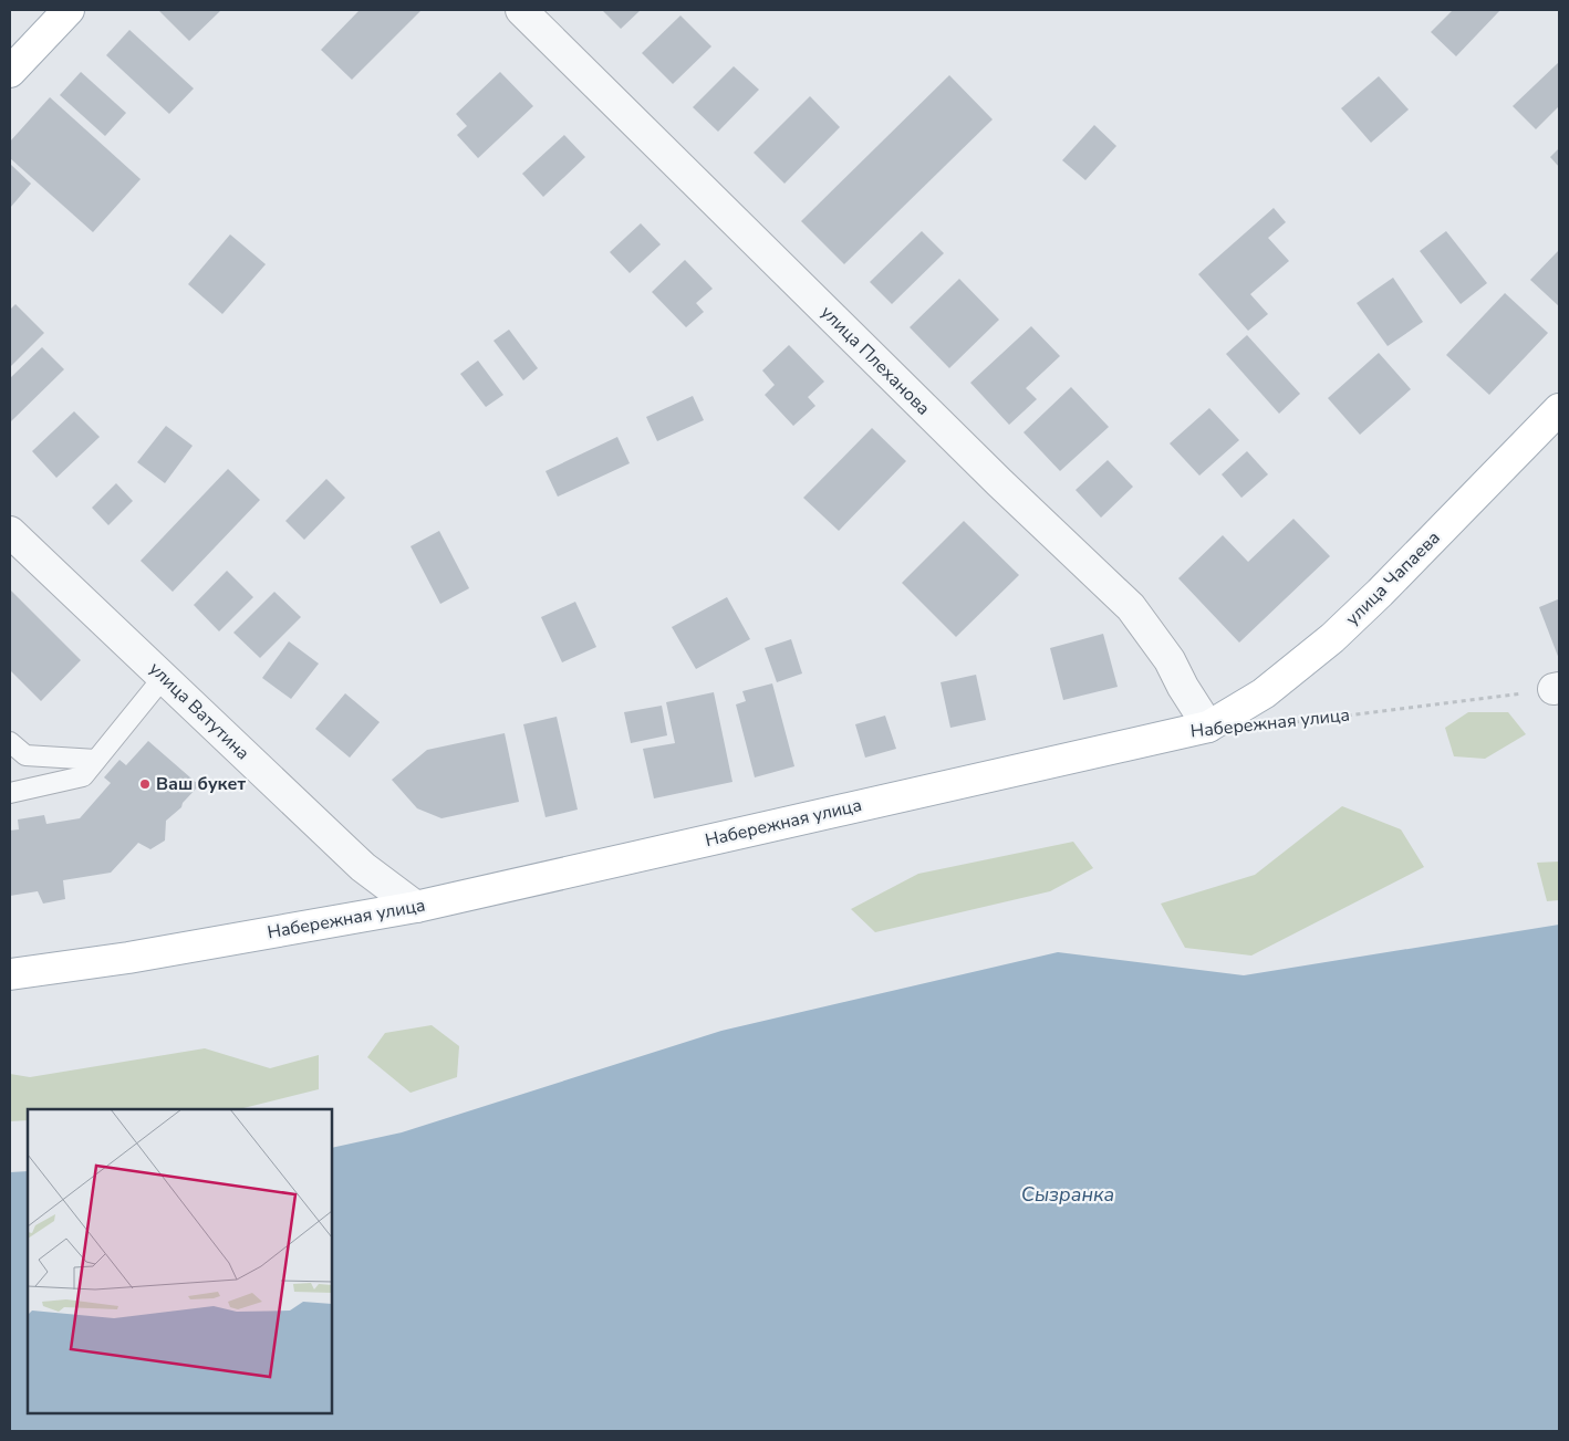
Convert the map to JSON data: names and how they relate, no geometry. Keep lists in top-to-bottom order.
{
  "streets": {
    "main road": ["улица Чапаева", "Набережная улица"],
    "street": ["улица Плеханова", "улица Ватутина"]
  },
  "crossings": [
    ["улица Плеханова", "улица Чапаева"],
    ["улица Плеханова", "Набережная улица"],
    ["улица Чапаева", "Набережная улица"],
    ["улица Ватутина", "Набережная улица"]
  ],
  "water": ["Сызранка"],
  "places": ["Ваш букет"]
}
